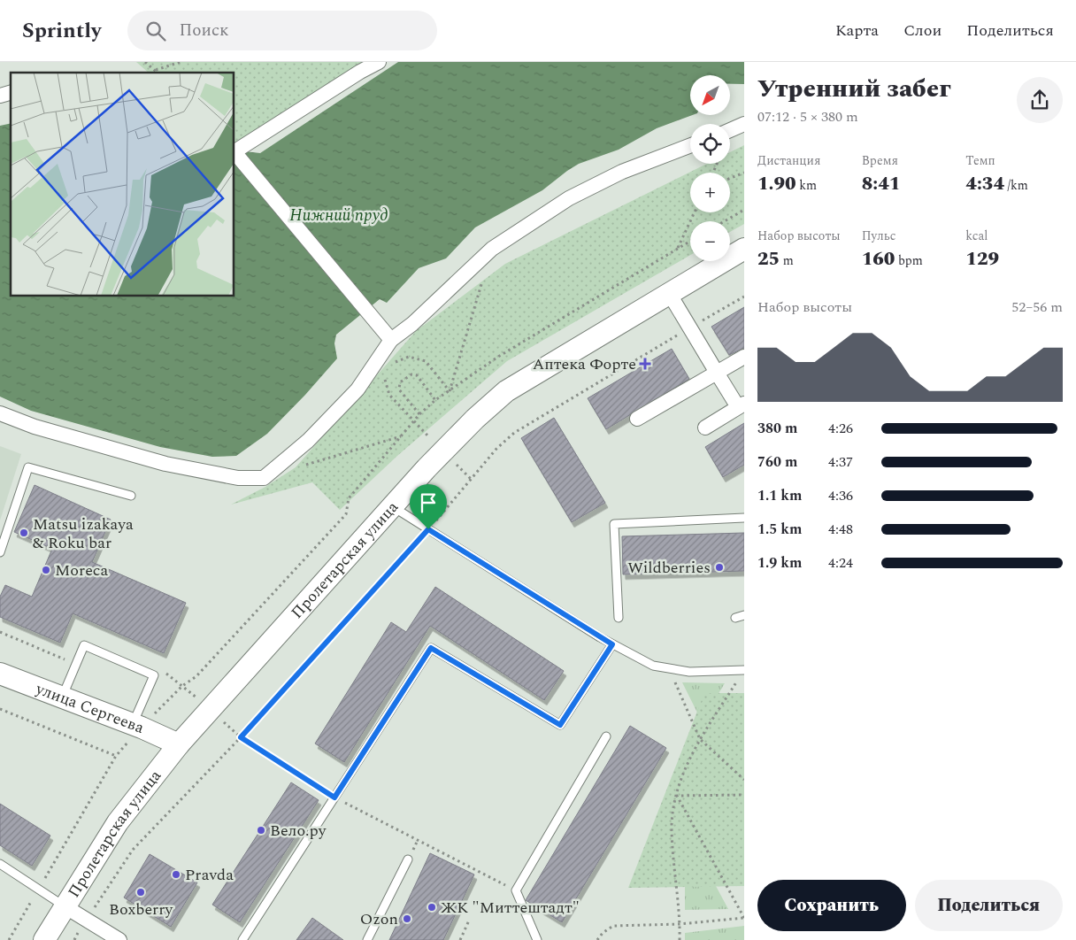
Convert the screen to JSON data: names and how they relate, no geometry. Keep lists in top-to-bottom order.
{
  "streets": {
    "main road": ["Пролетарская улица", "улица Сергеева"]
  },
  "crossings": [
    ["Пролетарская улица", "улица Сергеева"]
  ],
  "water": ["Нижний пруд"],
  "places": {
    "health": ["Аптека Форте"],
    "other": [
      "Matsu izakaya & Roku bar",
      "Wildberries",
      "Moreca",
      "Вело.ру",
      "Pravda",
      "Boxberry",
      "ЖК \"Миттештадт\"",
      "Ozon"
    ]
  },
  "north": "bottom left",
  "page": {
    "header": "Sprintly",
    "search": "Поиск",
    "nav": ["Карта", "Слои", "Поделиться"],
    "heading": ["Утренний забег", "07:12 · 5 × 380 m"],
    "map_buttons": ["+", "−"],
    "stats": [
      ["Дистанция", "1.90 km"],
      ["Время", "8:41"],
      ["Темп", "4:34 /km"],
      ["Набор высоты", "25 m"],
      ["Пульс", "160 bpm"],
      ["kcal", "129"]
    ],
    "chart": ["Набор высоты", "52–56 m"],
    "list": [
      {
        "name": "380 m",
        "note": "4:26"
      },
      {
        "name": "760 m",
        "note": "4:37"
      },
      {
        "name": "1.1 km",
        "note": "4:36"
      },
      {
        "name": "1.5 km",
        "note": "4:48"
      },
      {
        "name": "1.9 km",
        "note": "4:24"
      }
    ],
    "buttons": ["Сохранить", "Поделиться"]
  }
}
